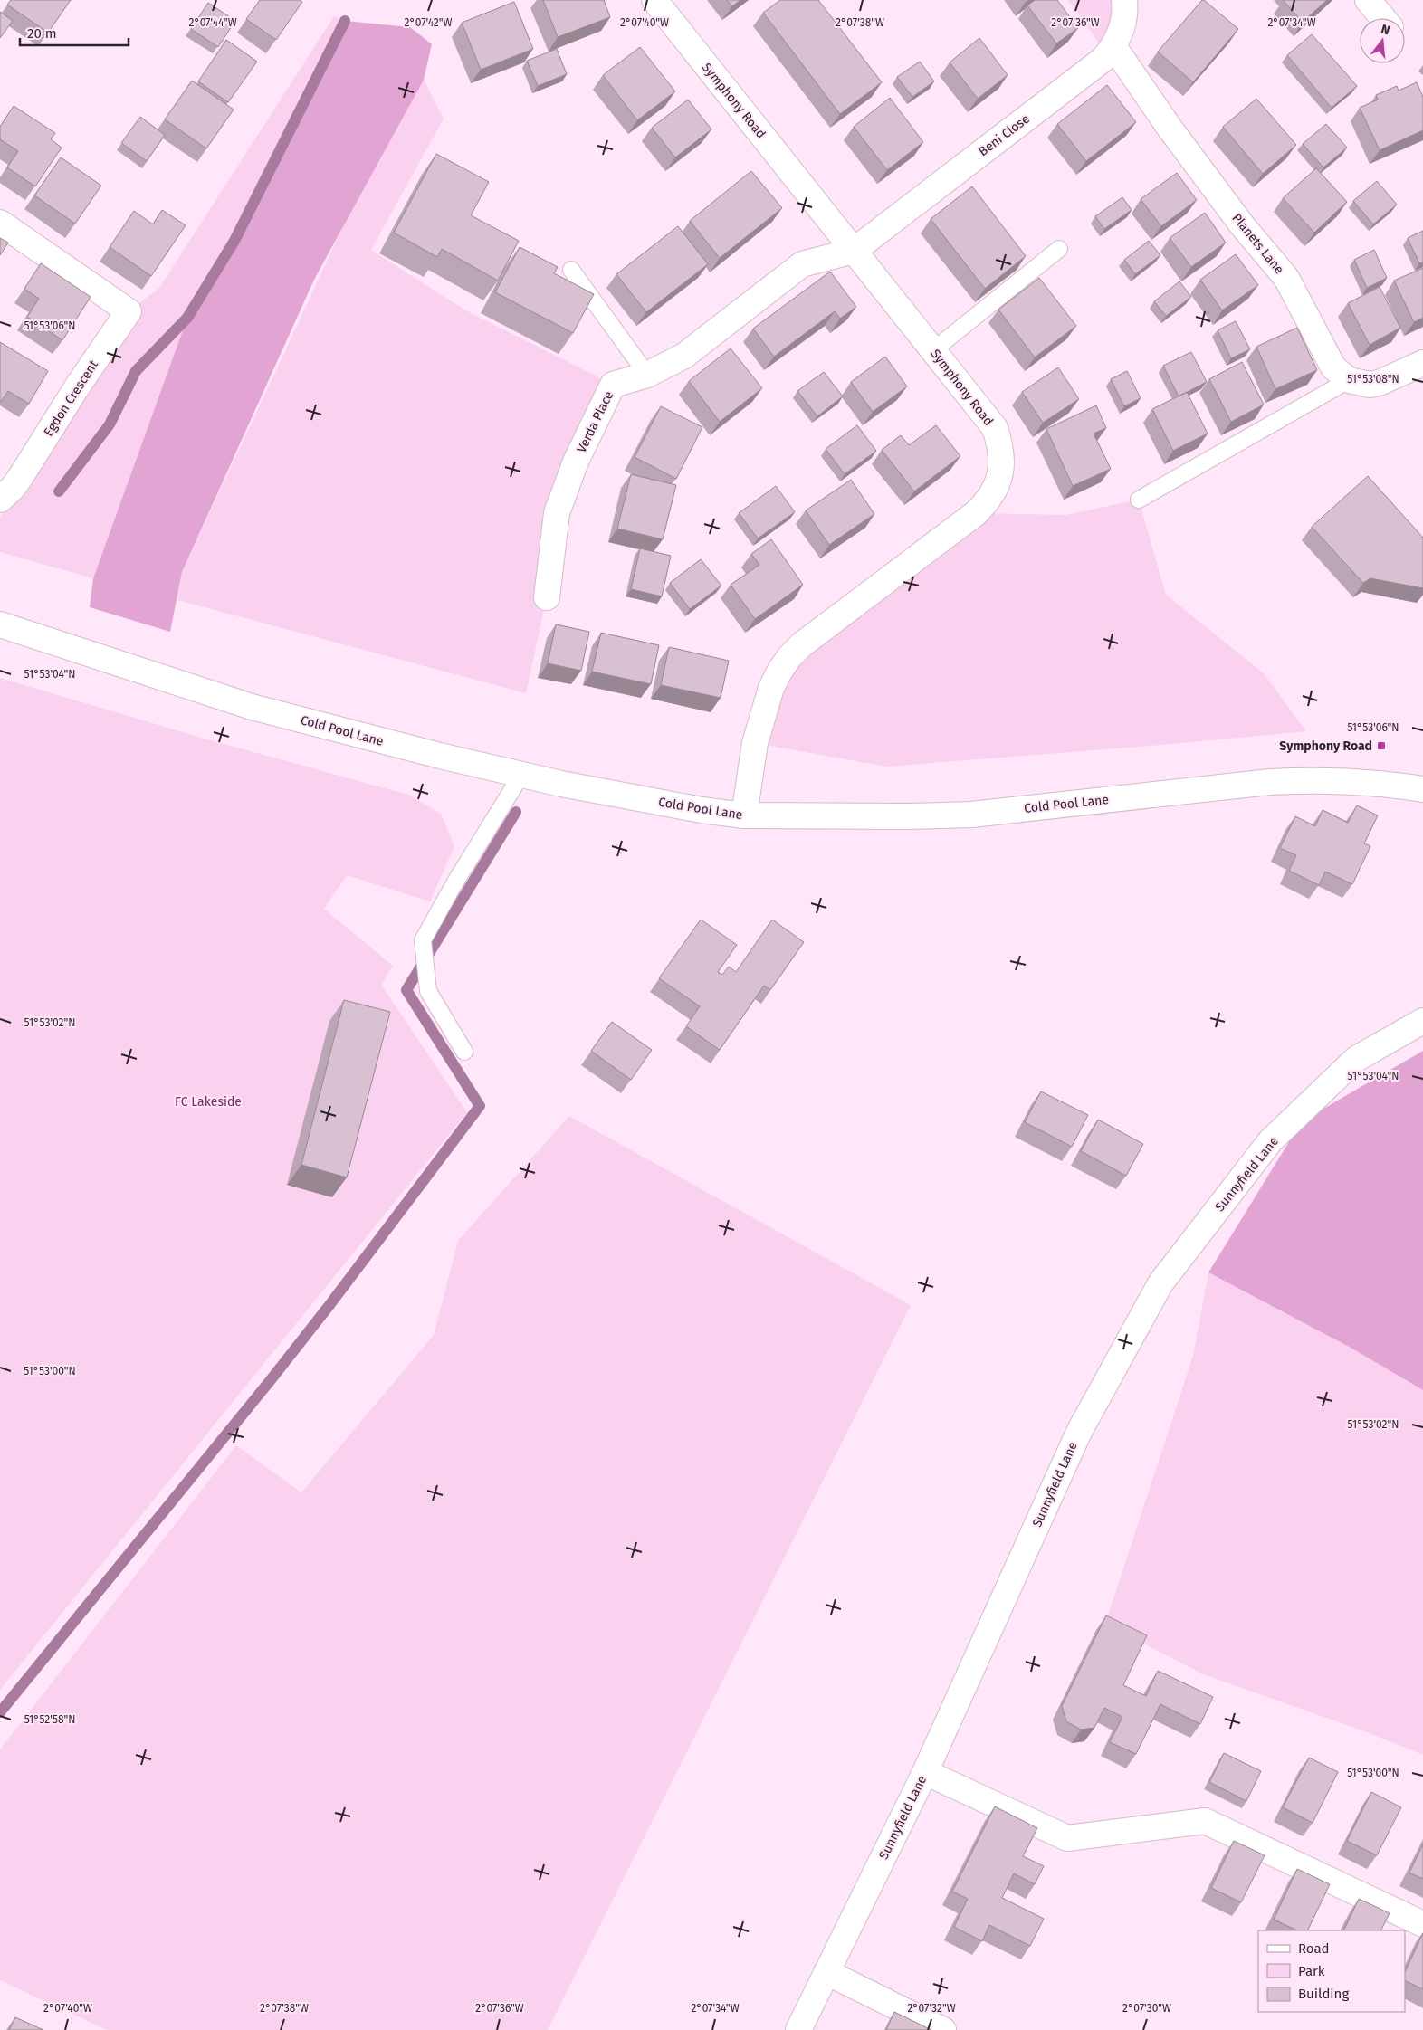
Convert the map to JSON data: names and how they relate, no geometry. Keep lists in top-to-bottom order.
{
  "streets": {
    "street": [
      "Symphony Road",
      "Beni Close",
      "Planets Lane",
      "Egdon Crescent",
      "Verda Place",
      "Cold Pool Lane",
      "Sunnyfield Lane"
    ]
  },
  "crossings": [
    ["Symphony Road", "Beni Close"],
    ["Symphony Road", "Verda Place"],
    ["Symphony Road", "Cold Pool Lane"],
    ["Beni Close", "Planets Lane"],
    ["Beni Close", "Verda Place"]
  ],
  "parks": ["FC Lakeside"],
  "places": {
    "transit": ["Symphony Road"]
  },
  "legend": ["Road", "Park", "Building"],
  "scale_bar": "20 m",
  "north": "top",
  "coordinates": [
    "2°07'44\"W",
    "2°07'42\"W",
    "2°07'40\"W",
    "2°07'38\"W",
    "2°07'36\"W",
    "2°07'34\"W",
    "51°53'06\"N",
    "51°53'08\"N",
    "51°53'04\"N",
    "51°53'02\"N",
    "51°53'00\"N",
    "51°52'58\"N",
    "2°07'32\"W",
    "2°07'30\"W"
  ]
}
